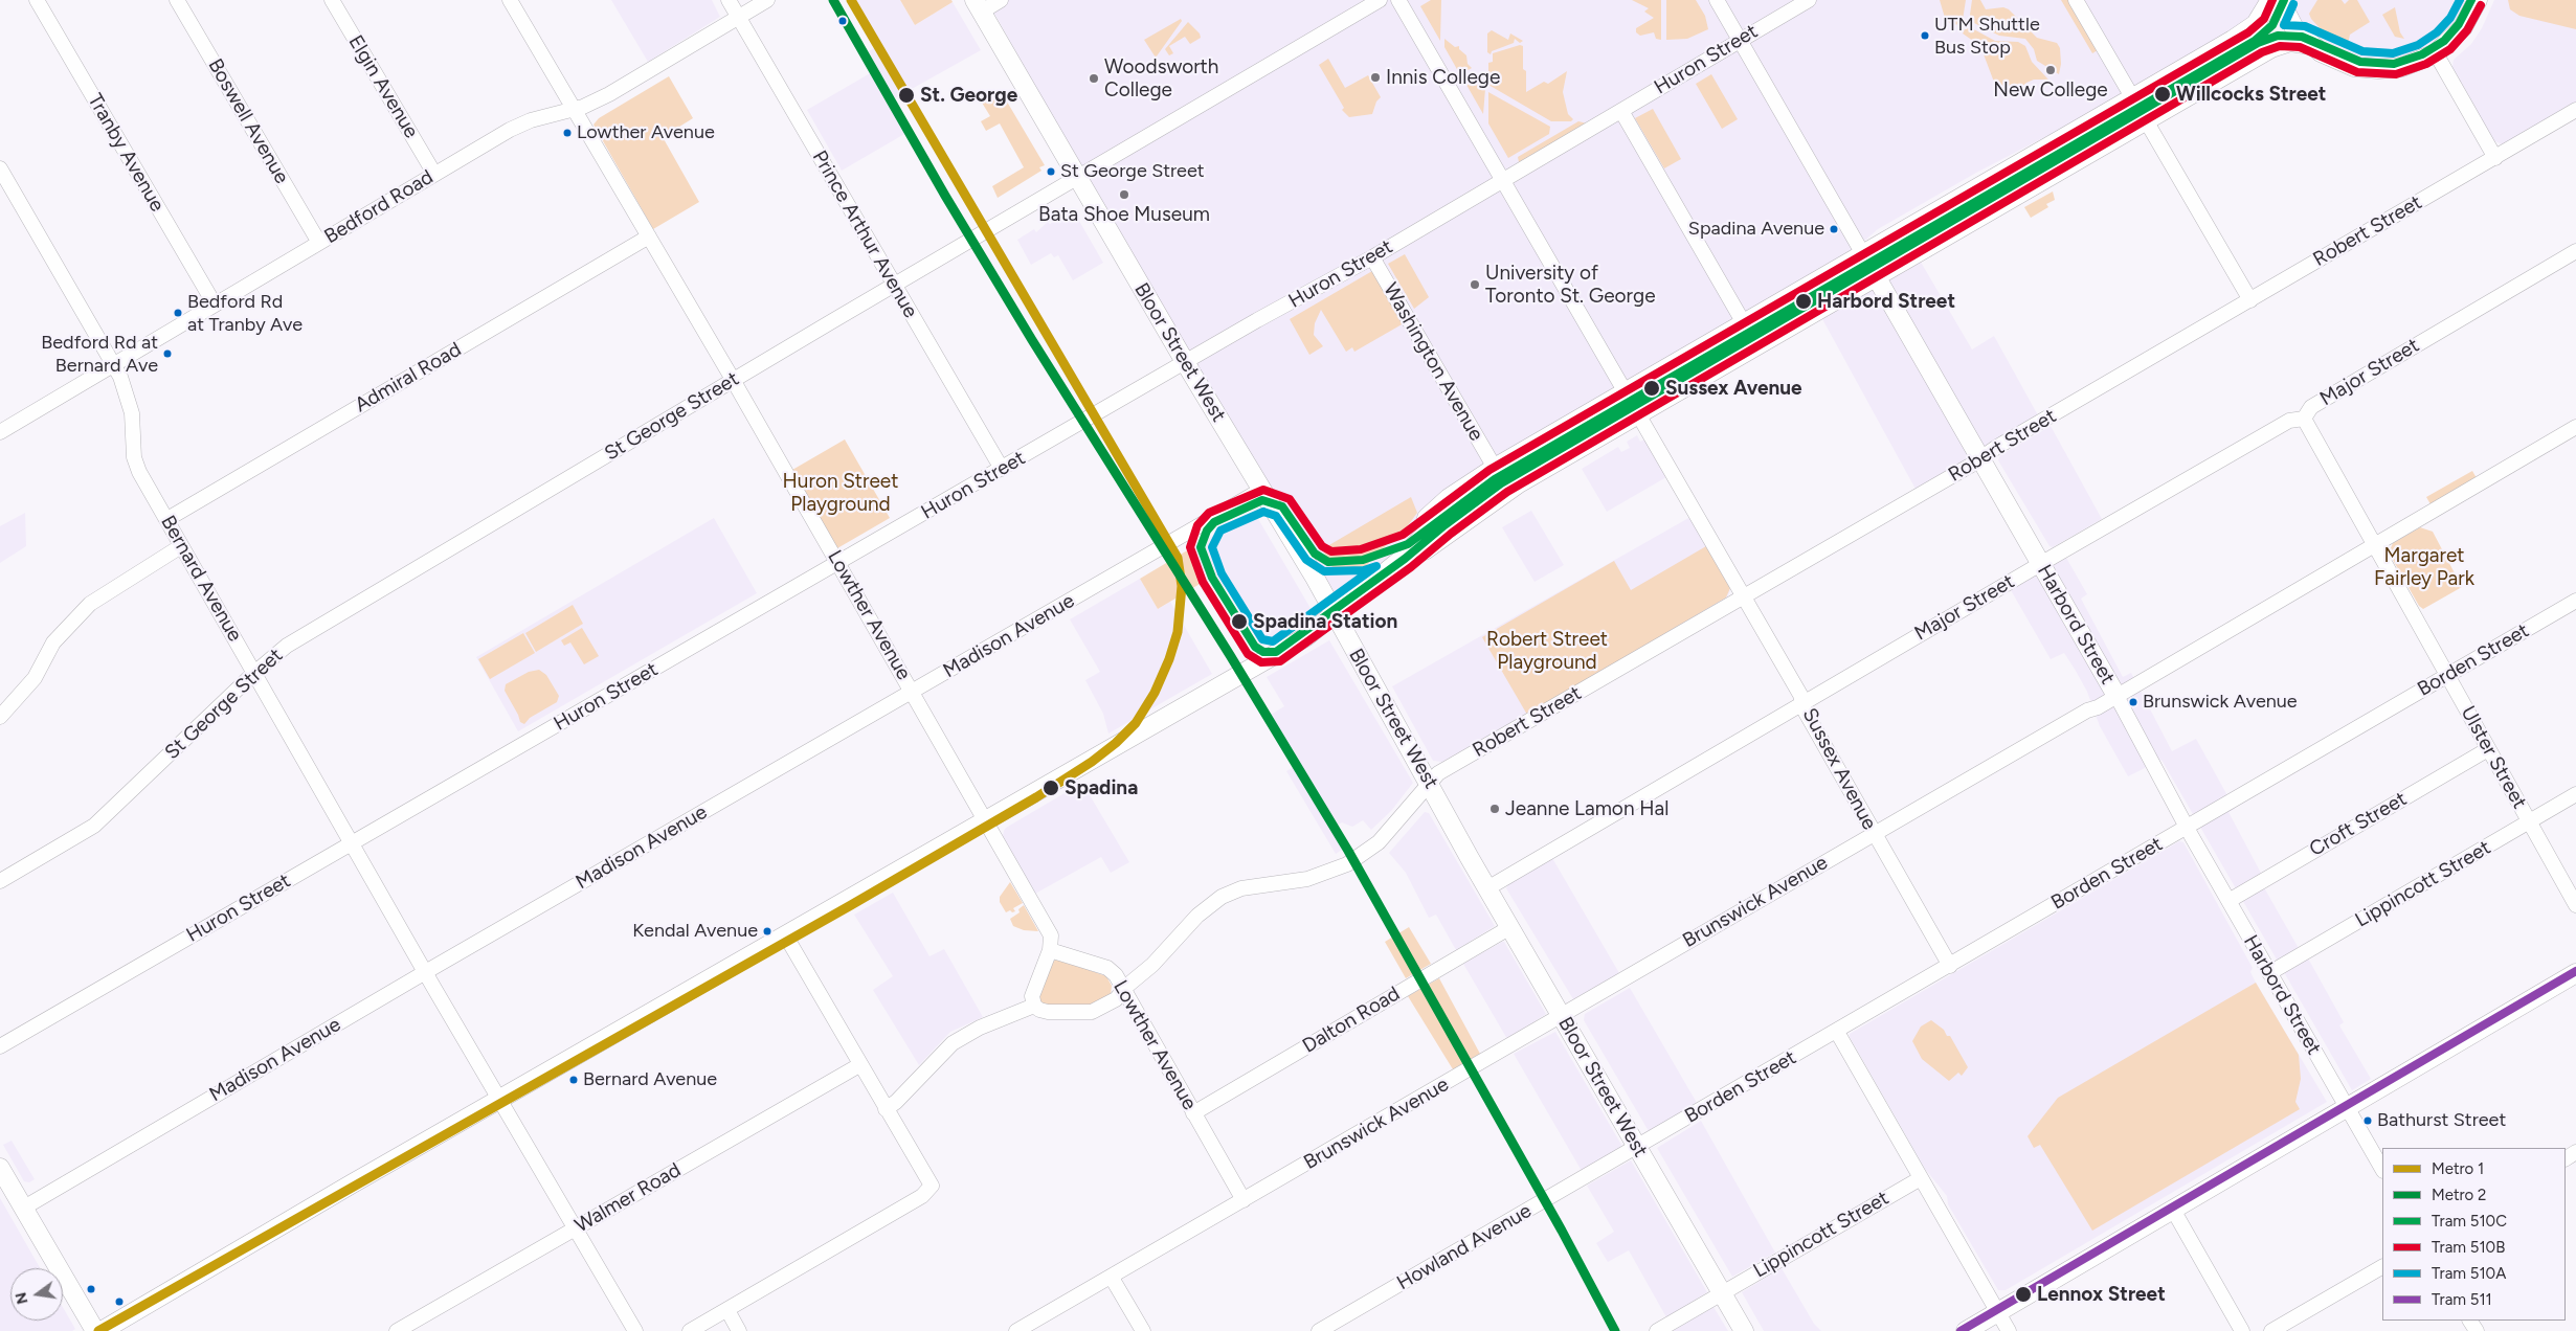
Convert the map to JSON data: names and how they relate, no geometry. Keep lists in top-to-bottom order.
{
  "streets": {
    "main road": ["Bloor Street West", "Harbord Street"],
    "street": [
      "Huron Street",
      "Elgin Avenue",
      "Boswell Avenue",
      "Tranby Avenue",
      "Bedford Road",
      "Robert Street",
      "Prince Arthur Avenue",
      "Washington Avenue",
      "Major Street",
      "Admiral Road",
      "St George Street",
      "Bernard Avenue",
      "Lowther Avenue",
      "Madison Avenue",
      "Borden Street",
      "Ulster Street",
      "Sussex Avenue",
      "Croft Street",
      "Lippincott Street",
      "Brunswick Avenue",
      "Dalton Road",
      "Walmer Road",
      "Howland Avenue"
    ]
  },
  "crossings": [
    ["Huron Street", "Prince Arthur Avenue"],
    ["Huron Street", "Bloor Street West"],
    ["Huron Street", "Washington Avenue"],
    ["Huron Street", "Bernard Avenue"],
    ["Huron Street", "Lowther Avenue"],
    ["Huron Street", "Harbord Street"],
    ["Huron Street", "Sussex Avenue"],
    ["Elgin Avenue", "Bedford Road"],
    ["Boswell Avenue", "Bedford Road"],
    ["Tranby Avenue", "Bedford Road"],
    ["Bedford Road", "Prince Arthur Avenue"],
    ["Bedford Road", "Bernard Avenue"],
    ["Bedford Road", "Lowther Avenue"],
    ["Robert Street", "Bloor Street West"],
    ["Robert Street", "Harbord Street"],
    ["Robert Street", "Sussex Avenue"],
    ["Prince Arthur Avenue", "St George Street"],
    ["Bloor Street West", "Major Street"],
    ["Bloor Street West", "St George Street"],
    ["Bloor Street West", "Madison Avenue"],
    ["Bloor Street West", "Borden Street"],
    ["Bloor Street West", "Lippincott Street"],
    ["Bloor Street West", "Brunswick Avenue"],
    ["Bloor Street West", "Dalton Road"],
    ["Bloor Street West", "Howland Avenue"],
    ["Major Street", "Harbord Street"],
    ["Major Street", "Ulster Street"],
    ["Major Street", "Sussex Avenue"],
    ["Admiral Road", "Bernard Avenue"],
    ["Admiral Road", "Lowther Avenue"],
    ["St George Street", "Bernard Avenue"],
    ["St George Street", "Lowther Avenue"],
    ["Bernard Avenue", "Madison Avenue"],
    ["Bernard Avenue", "Walmer Road"],
    ["Lowther Avenue", "Madison Avenue"],
    ["Lowther Avenue", "Brunswick Avenue"],
    ["Lowther Avenue", "Dalton Road"],
    ["Harbord Street", "Borden Street"],
    ["Harbord Street", "Croft Street"],
    ["Harbord Street", "Lippincott Street"],
    ["Harbord Street", "Brunswick Avenue"],
    ["Borden Street", "Ulster Street"],
    ["Borden Street", "Sussex Avenue"],
    ["Borden Street", "Howland Avenue"],
    ["Ulster Street", "Croft Street"],
    ["Ulster Street", "Lippincott Street"],
    ["Ulster Street", "Brunswick Avenue"],
    ["Sussex Avenue", "Brunswick Avenue"]
  ],
  "parks": ["Huron Street Playground", "Margaret Fairley Park", "Robert Street Playground"],
  "places": [
    "UTM Shuttle Bus Stop",
    "New College",
    "Innis College",
    "Woodsworth College",
    "Willcocks Street",
    "St. George",
    "Lowther Avenue",
    "St George Street",
    "Bata Shoe Museum",
    "Spadina Avenue",
    "University of Toronto St. George",
    "Harbord Street",
    "Bedford Rd at Tranby Ave",
    "Bedford Rd at Bernard Ave",
    "Sussex Avenue",
    "Spadina Station",
    "Brunswick Avenue",
    "Spadina",
    "Jeanne Lamon Hal",
    "Kendal Avenue",
    "Bernard Avenue",
    "Bathurst Street",
    "Lennox Street"
  ],
  "lines": [
    "metro line 1",
    "metro line 2",
    "tram line 510C",
    "tram line 510B",
    "tram line 510A",
    "tram line 511"
  ],
  "legend": [
    "Metro 1",
    "Metro 2",
    "Tram 510C",
    "Tram 510B",
    "Tram 510A",
    "Tram 511"
  ],
  "north": "left"
}
